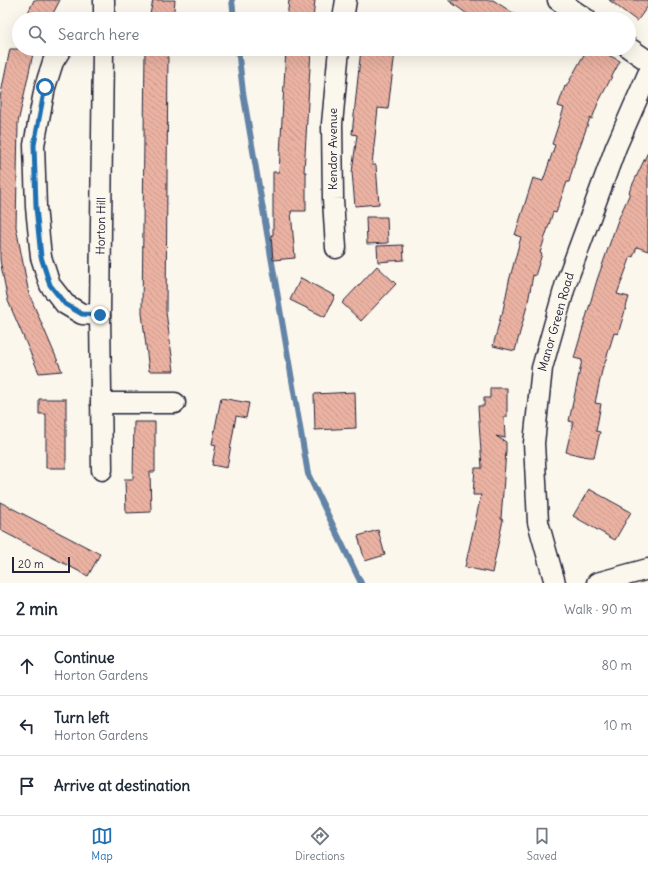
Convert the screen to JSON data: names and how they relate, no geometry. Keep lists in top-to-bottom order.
{
  "streets": {
    "street": ["Kendor Avenue", "Horton Hill", "Manor Green Road"]
  },
  "scale_bar": "20 m",
  "page": {
    "search": "Search here",
    "scale": "20 m",
    "heading": ["2 min", "Walk · 90 m"],
    "list": [
      ["Continue", "Horton Gardens", "80 m"],
      ["Turn left", "Horton Gardens", "10 m"],
      "Arrive at destination"
    ],
    "nav": ["Map", "Directions", "Saved"]
  }
}
